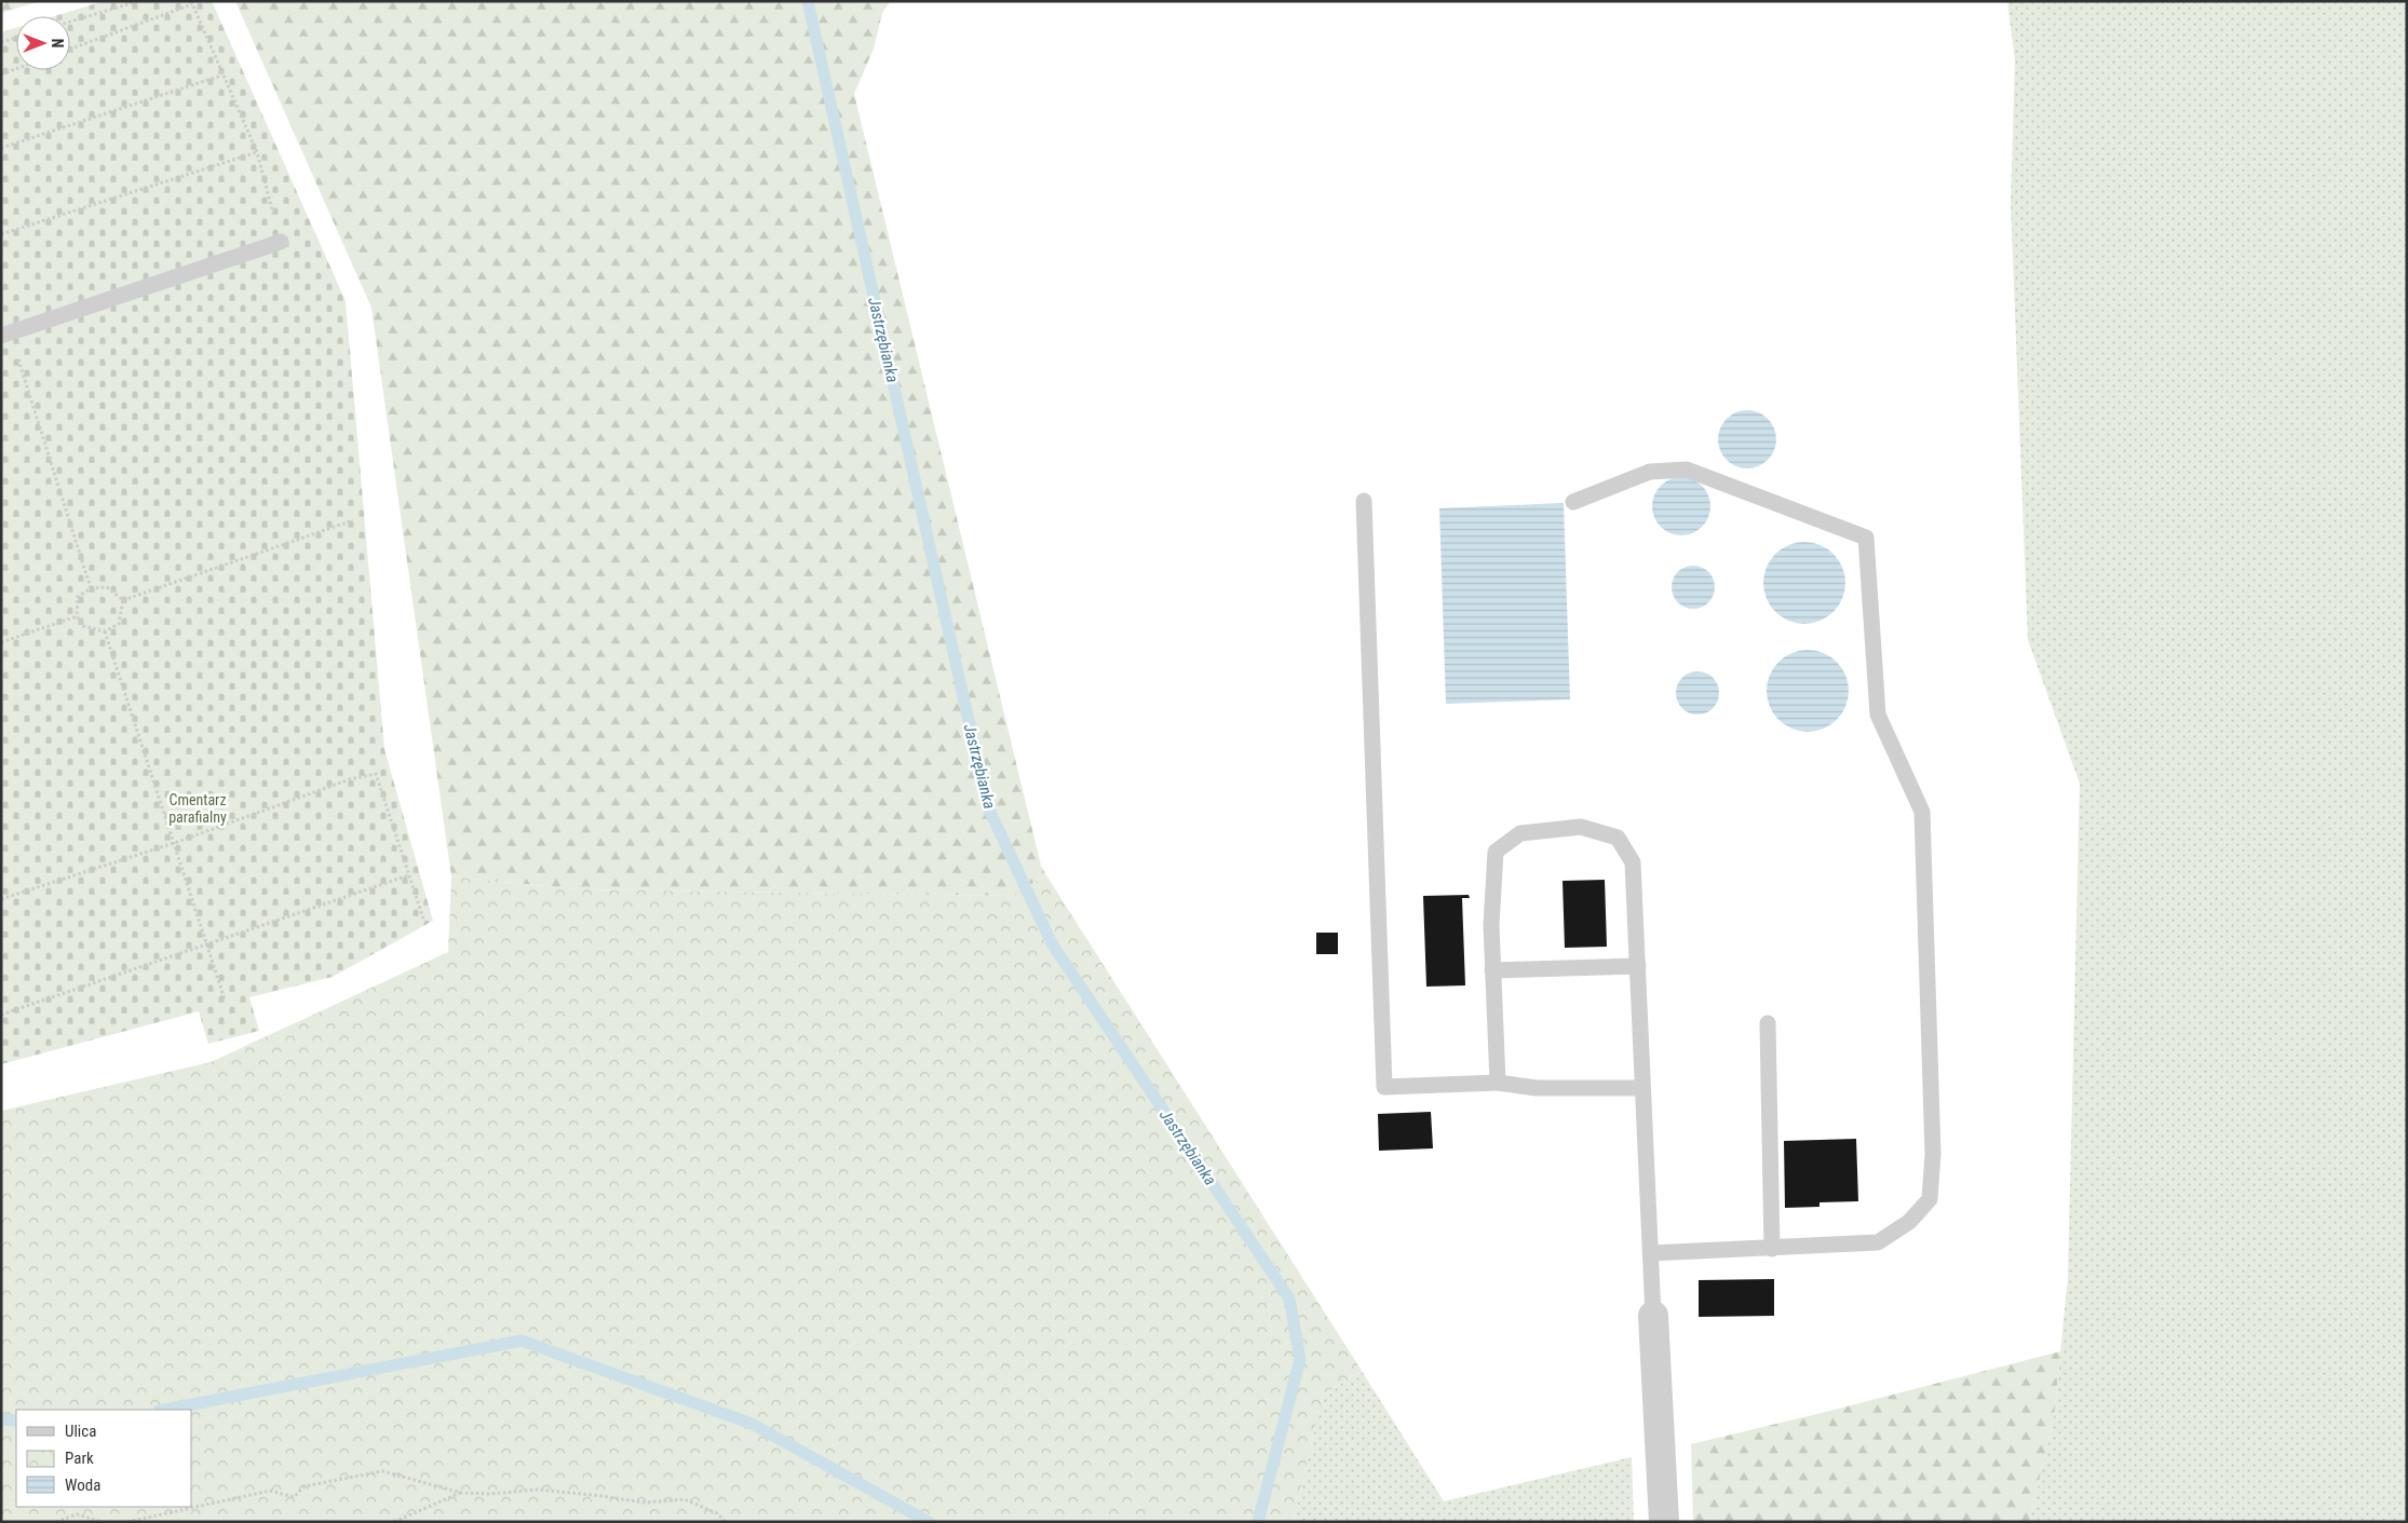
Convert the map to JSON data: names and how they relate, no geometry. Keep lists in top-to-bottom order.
{
  "water": ["Jastrzębianka"],
  "parks": ["Cmentarz parafialny"],
  "legend": ["Ulica", "Park", "Woda"],
  "north": "right"
}
